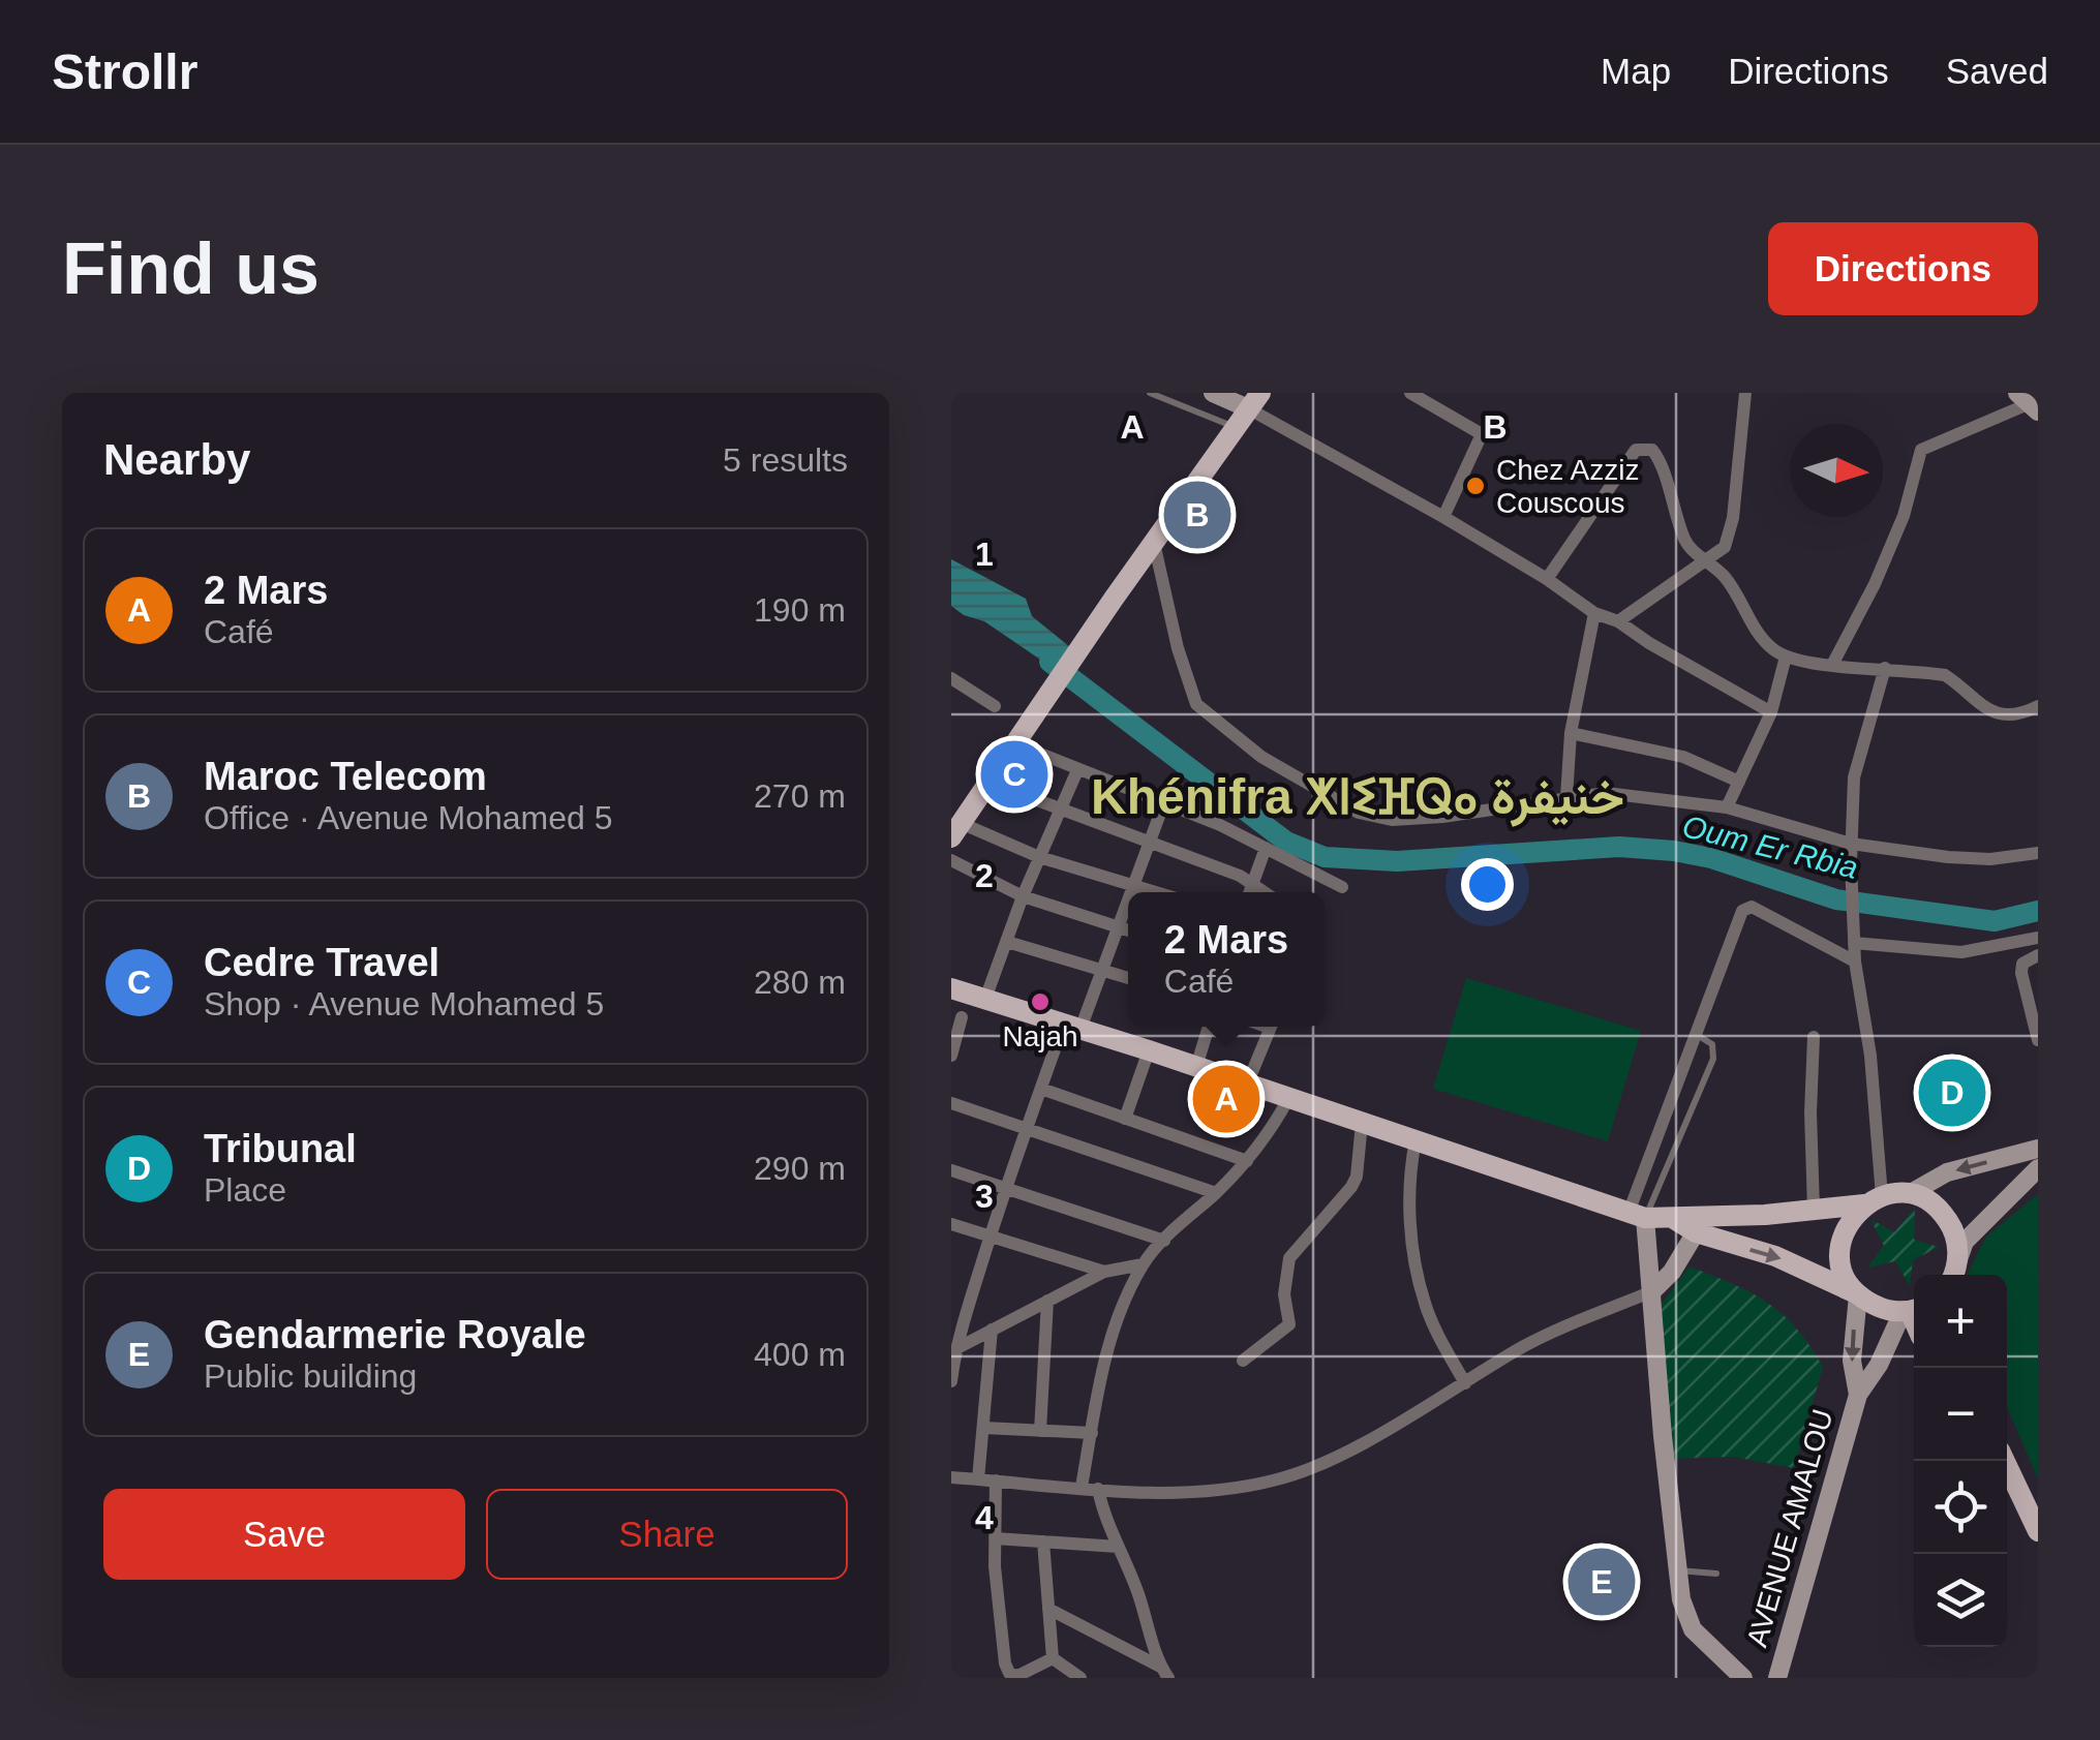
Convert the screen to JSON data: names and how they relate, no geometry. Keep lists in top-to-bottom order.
{
  "streets": {
    "street": ["AVENUE AMALOU"]
  },
  "districts": ["Khénifra ⵅⵏⵉⴼⵕⴰ خنيفرة"],
  "water": ["Oum Er Rbia"],
  "places": ["Chez Azziz Couscous", "Najah"],
  "north": "right",
  "page": {
    "header": "Strollr",
    "nav": ["Map", "Directions", "Saved"],
    "buttons": [
      "Directions",
      ["Save", "Share"]
    ],
    "title": "Find us",
    "heading": ["Nearby", "5 results"],
    "pins": [
      "B",
      "C",
      "D",
      "A",
      "E"
    ],
    "list": [
      {
        "mark": "A",
        "name": "2 Mars",
        "note": "Café",
        "value": "190 m"
      },
      {
        "mark": "B",
        "name": "Maroc Telecom",
        "note": "Office · Avenue Mohamed 5",
        "value": "270 m"
      },
      {
        "mark": "C",
        "name": "Cedre Travel",
        "note": "Shop · Avenue Mohamed 5",
        "value": "280 m"
      },
      {
        "mark": "D",
        "name": "Tribunal",
        "note": "Place",
        "value": "290 m"
      },
      {
        "mark": "E",
        "name": "Gendarmerie Royale",
        "note": "Public building",
        "value": "400 m"
      }
    ],
    "popup": ["2 Mars", "Café"],
    "map_buttons": ["+", "−"]
  },
  "grid": {
    "columns": ["A", "B"],
    "rows": [
      "1",
      "2",
      "3",
      "4"
    ]
  }
}
